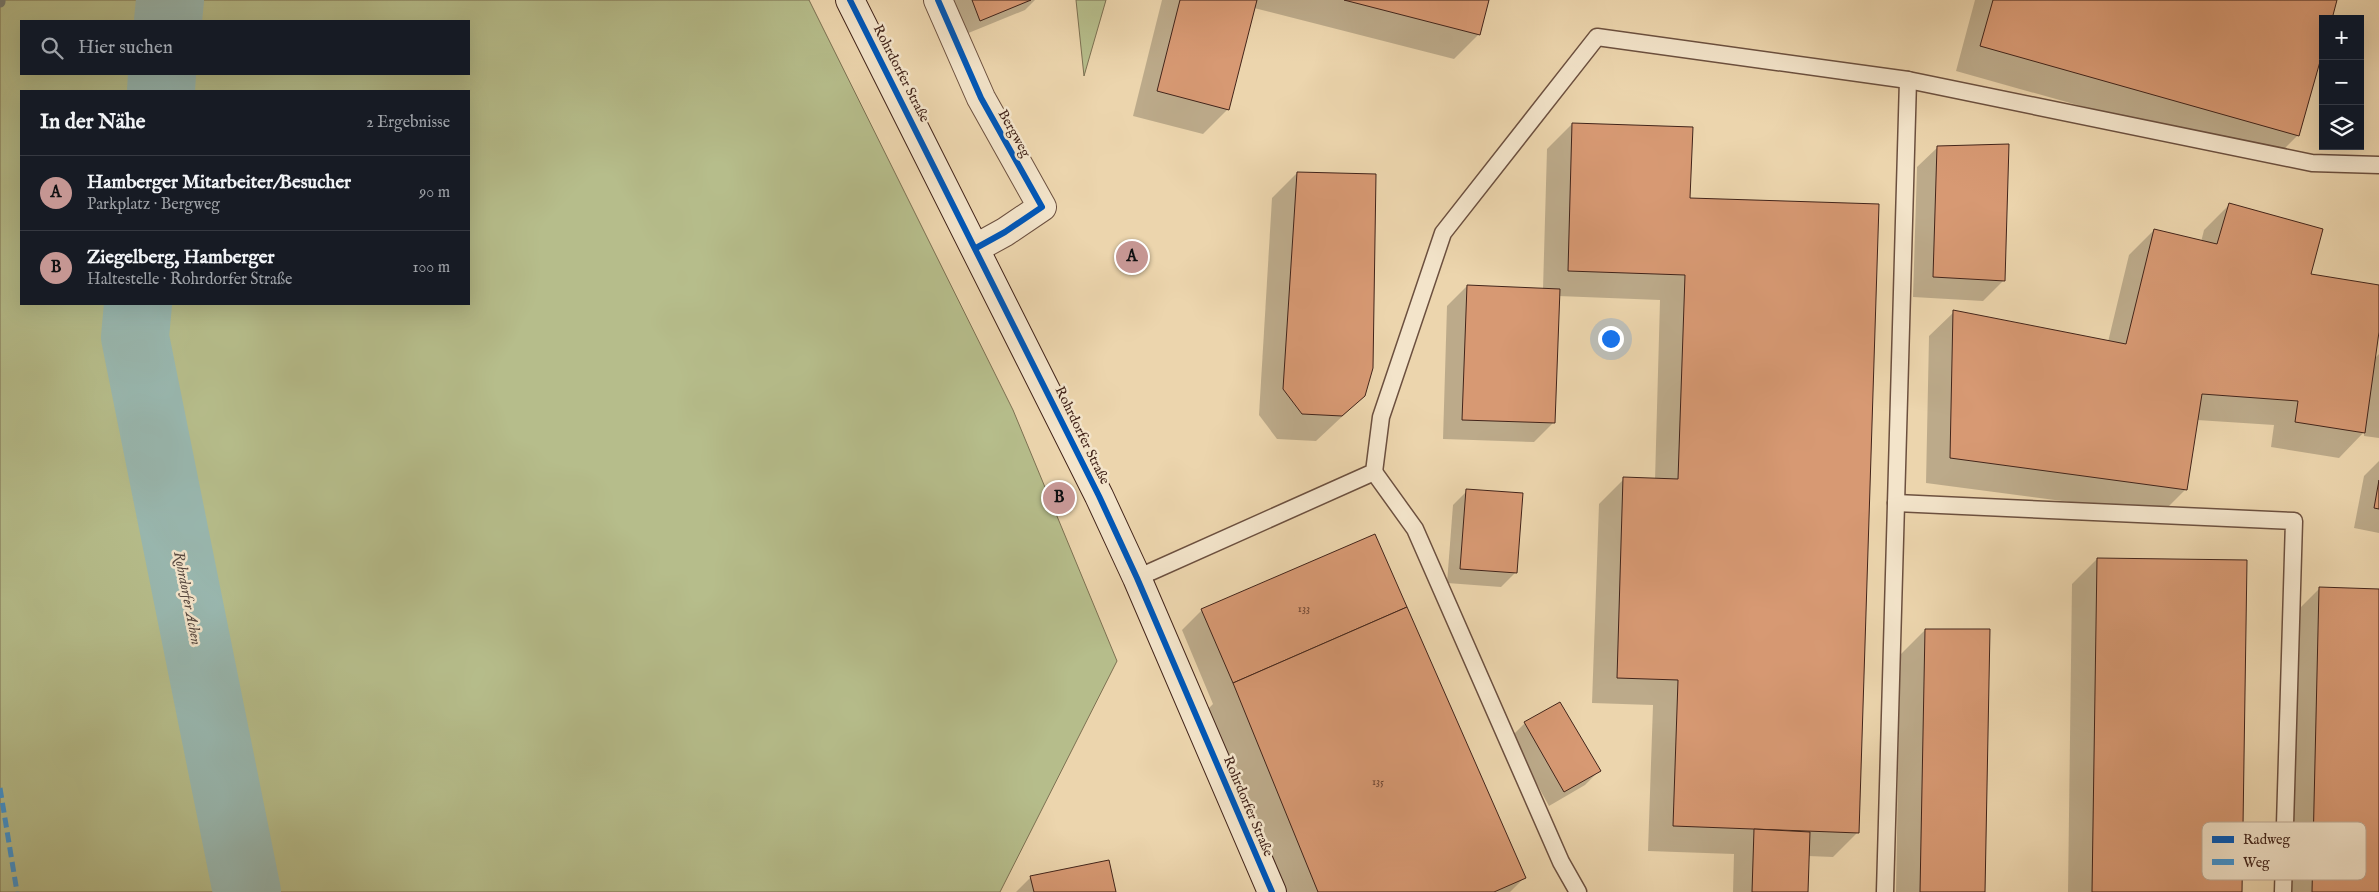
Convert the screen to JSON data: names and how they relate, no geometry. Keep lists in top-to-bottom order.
{
  "streets": {
    "main road": ["Rohrdorfer Straße", "Bergweg"]
  },
  "crossings": [
    ["Rohrdorfer Straße", "Bergweg"]
  ],
  "water": ["Rohrdorfer Achen"],
  "house_numbers": ["133", "135"],
  "legend": ["Radweg", "Weg"],
  "page": {
    "map_buttons": ["+", "−"],
    "search": "Hier suchen",
    "heading": ["In der Nähe", "2 Ergebnisse"],
    "list": [
      {
        "mark": "A",
        "name": "Hamberger Mitarbeiter/Besucher",
        "note": "Parkplatz · Bergweg",
        "value": "90 m"
      },
      {
        "mark": "B",
        "name": "Ziegelberg, Hamberger",
        "note": "Haltestelle · Rohrdorfer Straße",
        "value": "100 m"
      }
    ],
    "pins": ["A", "B"]
  }
}
